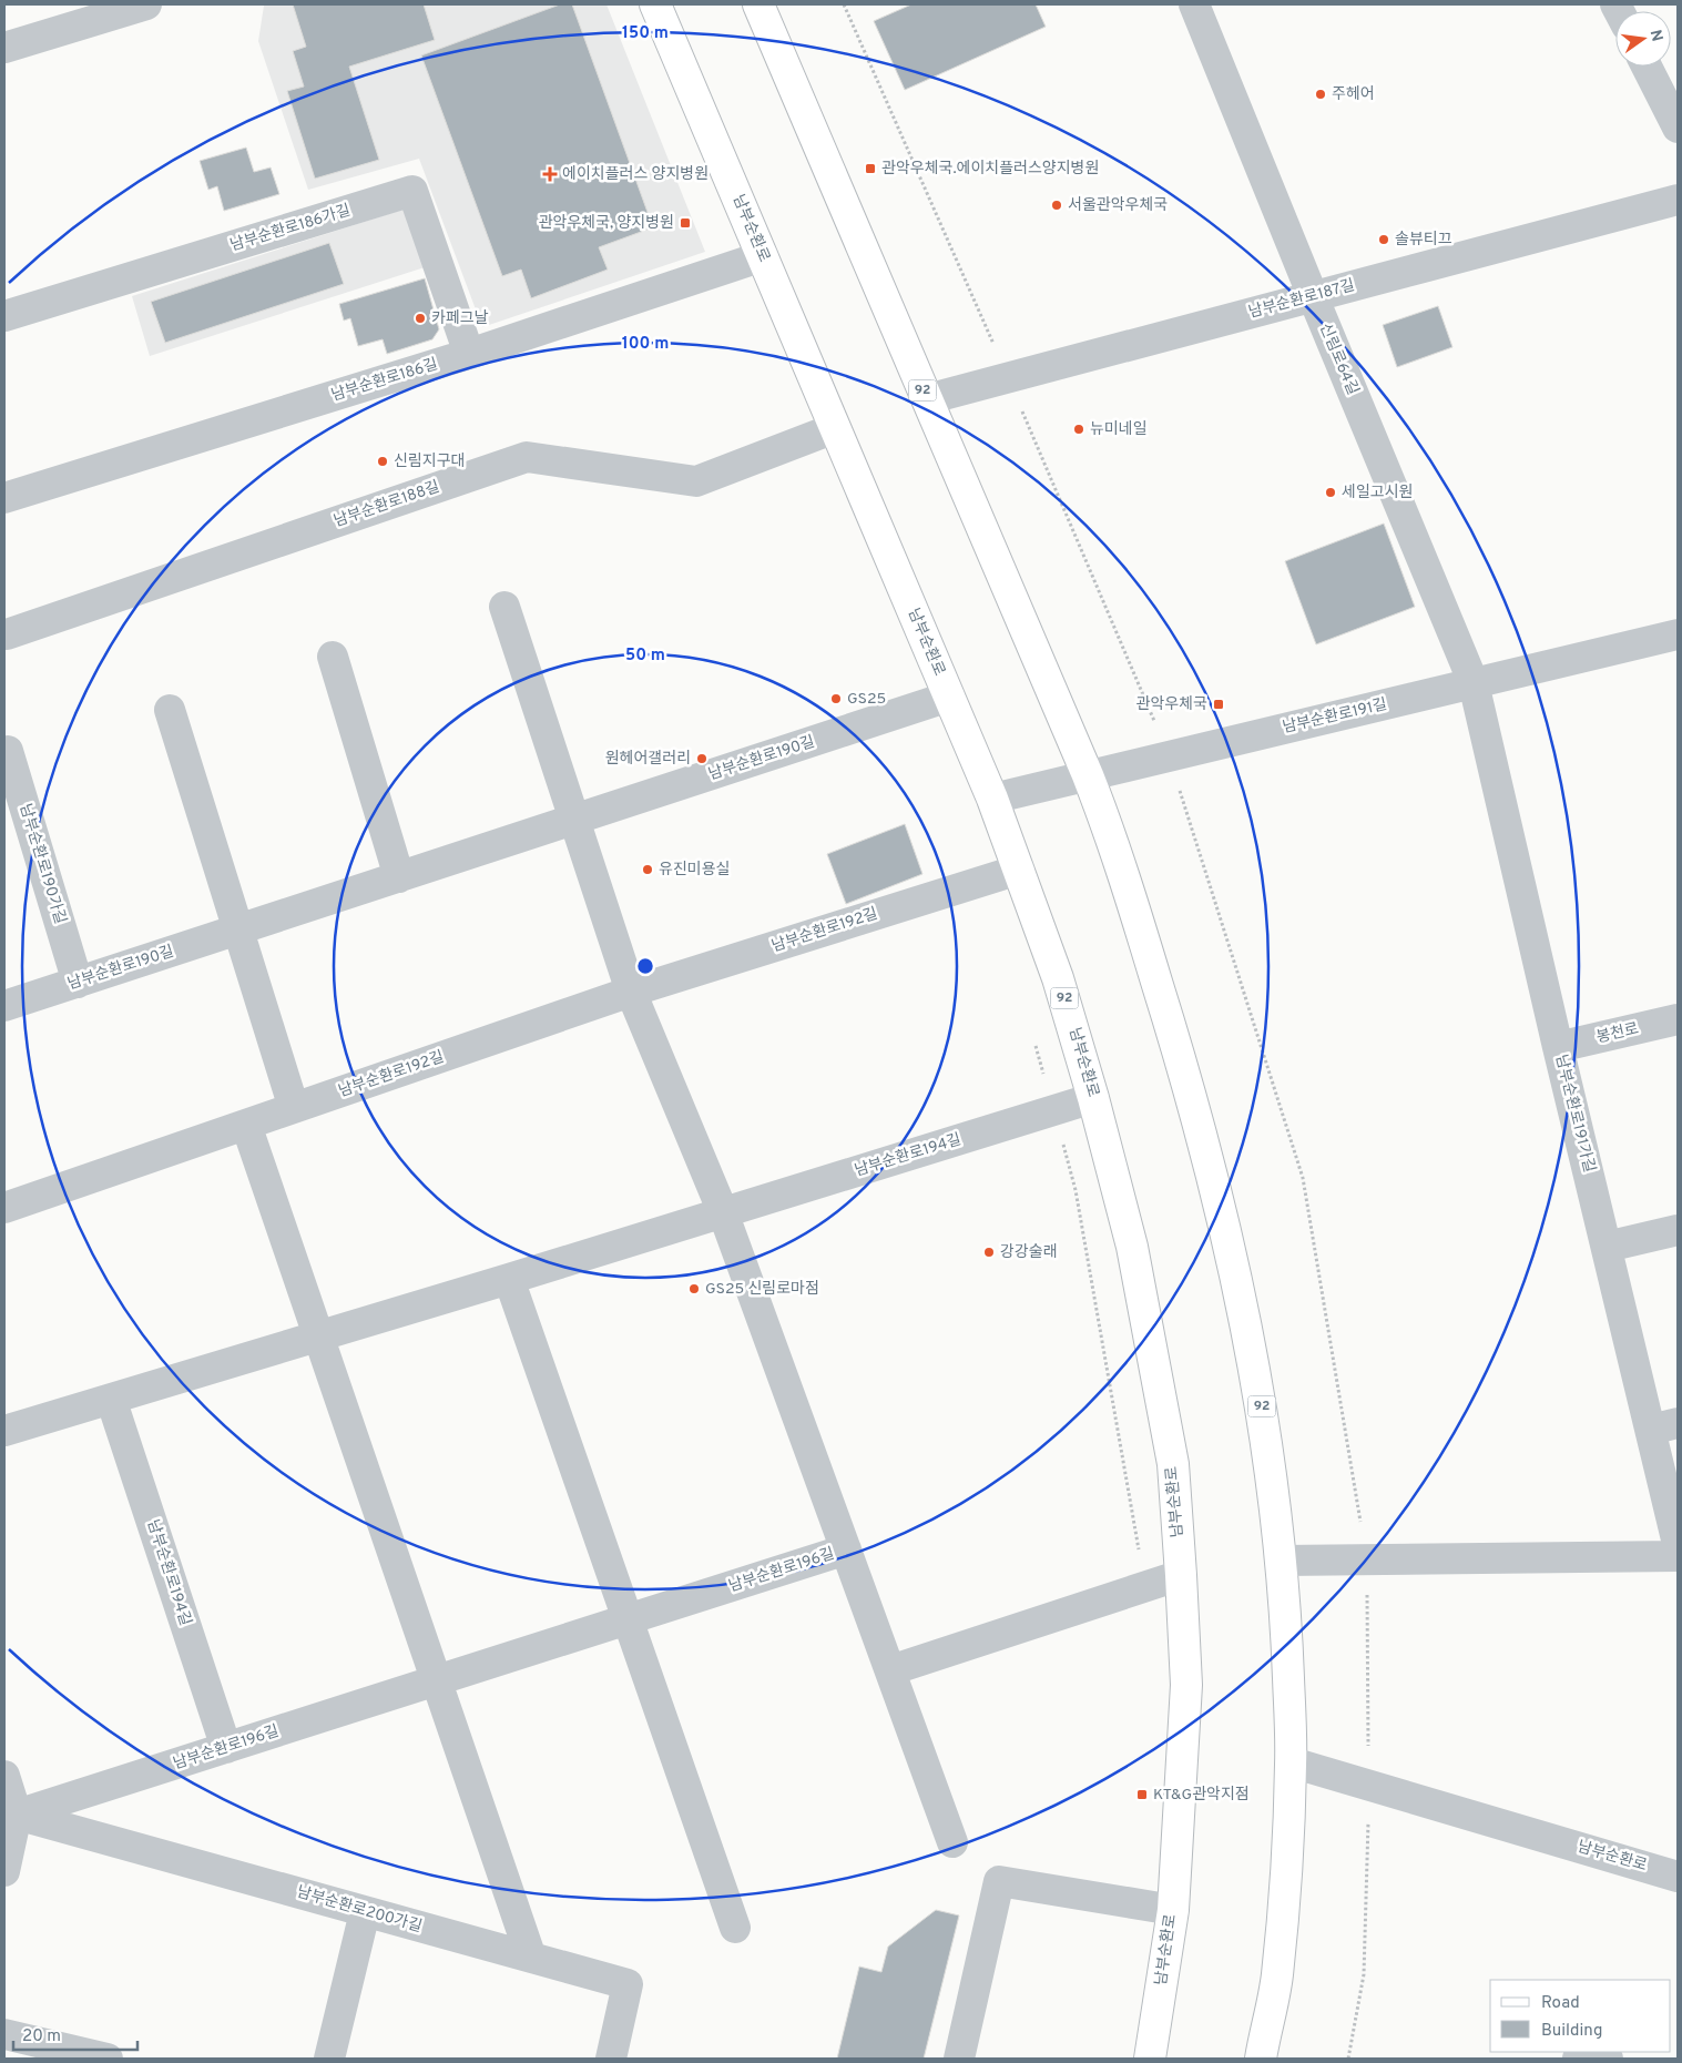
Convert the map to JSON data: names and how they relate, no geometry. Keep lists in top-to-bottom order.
{
  "streets": {
    "main road": ["남부순환로", "92"],
    "street": [
      "남부순환로186가길",
      "남부순환로187길",
      "신림로64길",
      "남부순환로186길",
      "남부순환로188길",
      "남부순환로191길",
      "남부순환로190길",
      "남부순환로190가길",
      "남부순환로192길",
      "봉천로",
      "남부순환로191가길",
      "남부순환로194길",
      "남부순환로196길",
      "남부순환로200가길"
    ]
  },
  "crossings": [
    ["남부순환로186가길", "남부순환로186길"],
    ["남부순환로", "남부순환로186길"],
    ["남부순환로", "92"],
    ["남부순환로", "남부순환로188길"],
    ["남부순환로", "남부순환로191길"],
    ["남부순환로", "남부순환로190길"],
    ["남부순환로", "남부순환로192길"],
    ["남부순환로", "남부순환로194길"],
    ["남부순환로187길", "신림로64길"],
    ["남부순환로187길", "92"],
    ["신림로64길", "남부순환로191길"],
    ["신림로64길", "남부순환로191가길"],
    ["92", "남부순환로191길"],
    ["남부순환로191길", "남부순환로191가길"],
    ["남부순환로190길", "남부순환로190가길"],
    ["봉천로", "남부순환로191가길"],
    ["남부순환로194길", "남부순환로196길"],
    ["남부순환로196길", "남부순환로200가길"]
  ],
  "places": {
    "other": [
      "주헤어",
      "서울관악우체국",
      "솔뷰티끄",
      "카페그날",
      "뉴미네일",
      "신림지구대",
      "세일고시원",
      "GS25",
      "원헤어갤러리",
      "유진미용실",
      "강강술래",
      "GS25 신림로마점"
    ],
    "transit": [
      "관악우체국.에이치플러스양지병원",
      "관악우체국, 양지병원",
      "관악우체국",
      "KT&G관악지점"
    ],
    "health": ["에이치플러스 양지병원"]
  },
  "legend": ["Road", "Building"],
  "scale_bar": "20 m",
  "north": "right",
  "rings": ["150 m", "100 m", "50 m"]
}
